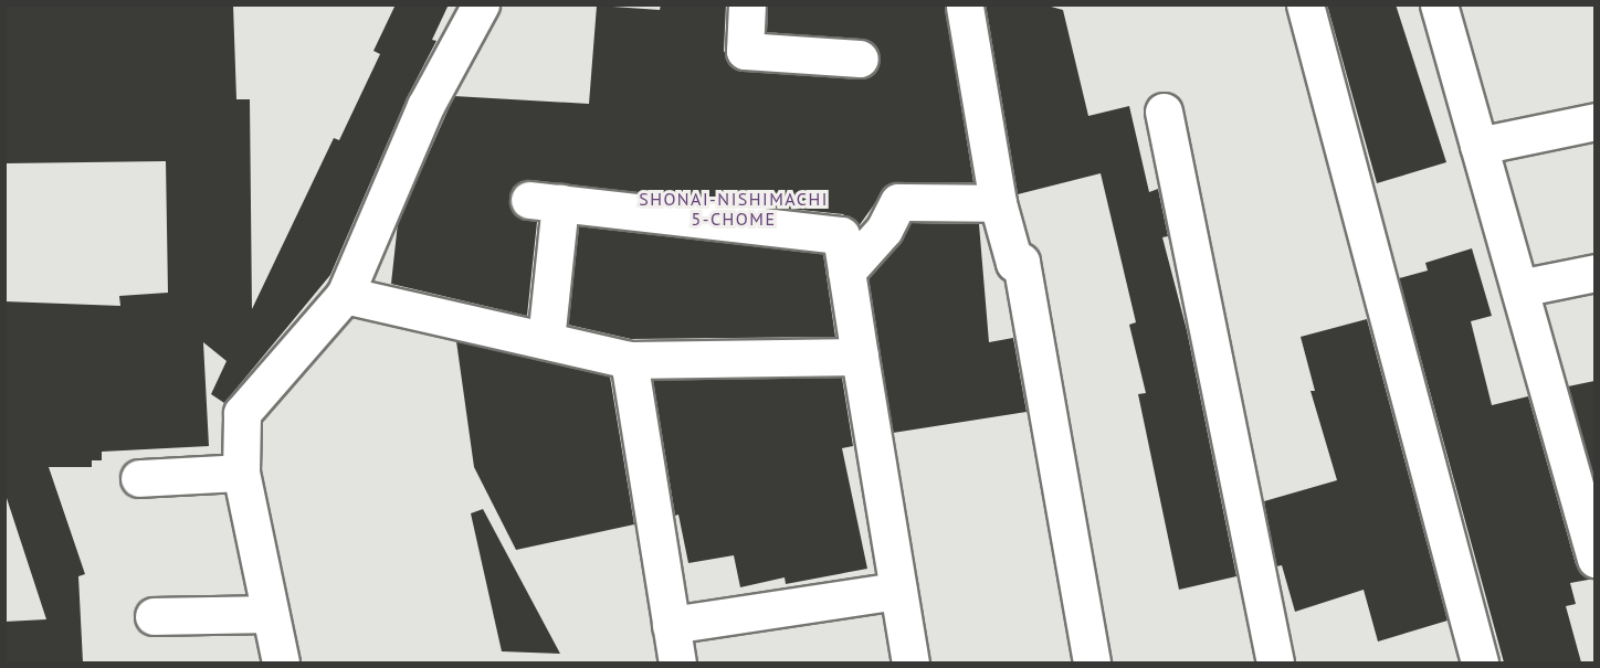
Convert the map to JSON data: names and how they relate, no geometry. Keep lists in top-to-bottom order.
{
  "districts": ["SHONAI-NISHIMACHI 5-CHOME"]
}
